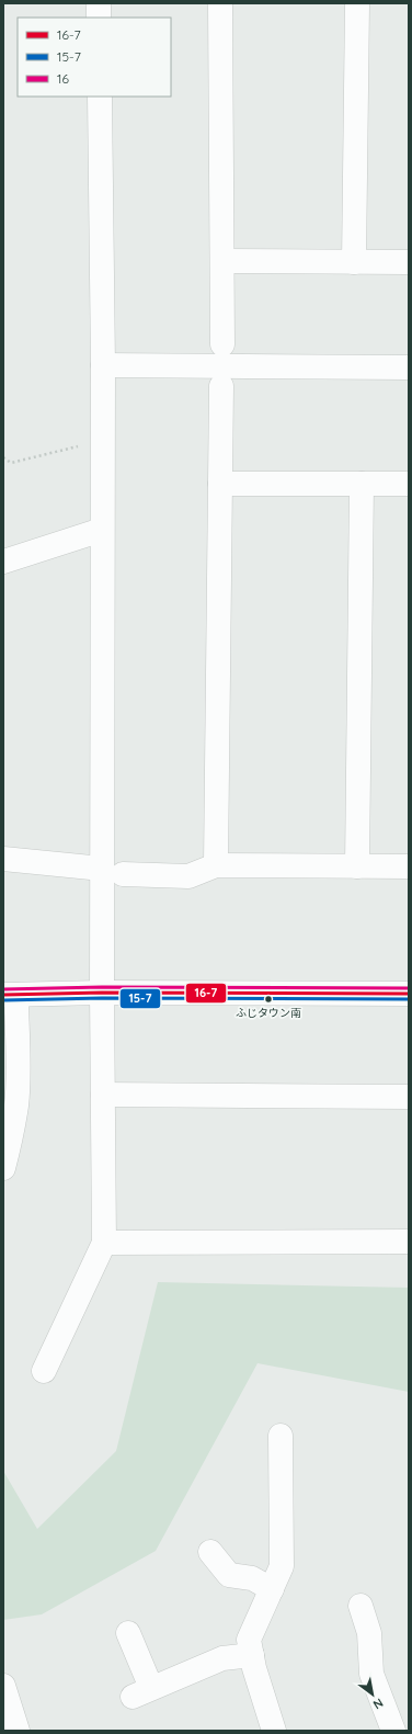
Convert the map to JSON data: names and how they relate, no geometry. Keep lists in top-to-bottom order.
{
  "places": ["ふじタウン南"],
  "lines": ["transit line 16", "transit line 16-7", "transit line 15-7"],
  "legend": ["16-7", "15-7", "16"],
  "north": "bottom right"
}
